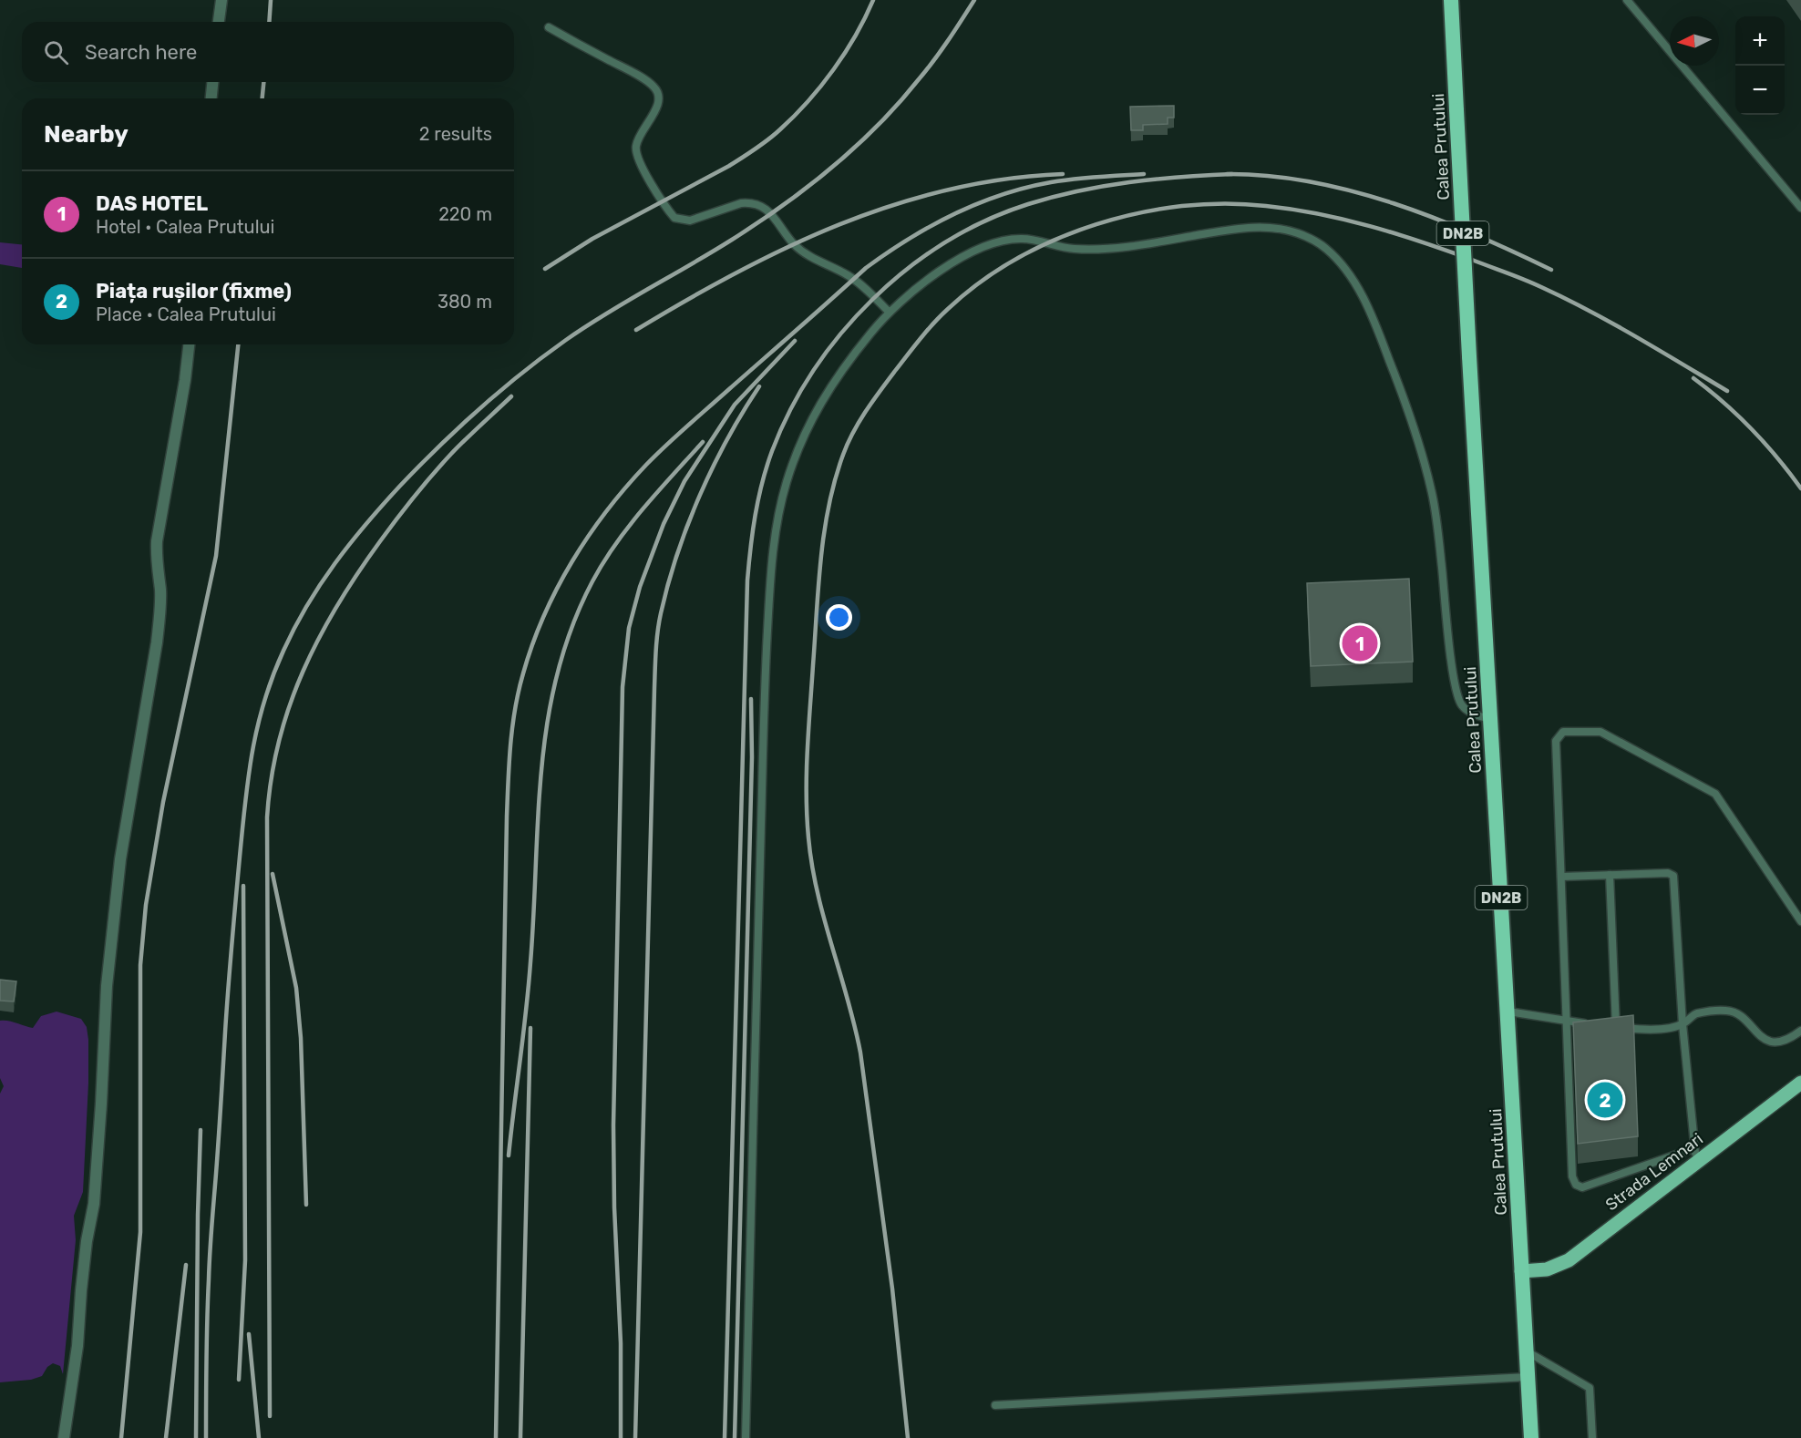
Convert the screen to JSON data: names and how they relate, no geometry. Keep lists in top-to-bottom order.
{
  "streets": {
    "highway": ["Calea Prutului", "DN2B"],
    "main road": ["Strada Lemnari"]
  },
  "crossings": [
    ["Calea Prutului", "Strada Lemnari"]
  ],
  "north": "left",
  "page": {
    "map_buttons": ["+", "−"],
    "search": "Search here",
    "heading": ["Nearby", "2 results"],
    "list": [
      {
        "mark": "1",
        "name": "DAS HOTEL",
        "note": "Hotel · Calea Prutului",
        "value": "220 m"
      },
      {
        "mark": "2",
        "name": "Piața rușilor (fixme)",
        "note": "Place · Calea Prutului",
        "value": "380 m"
      }
    ],
    "pins": ["1", "2"]
  }
}
